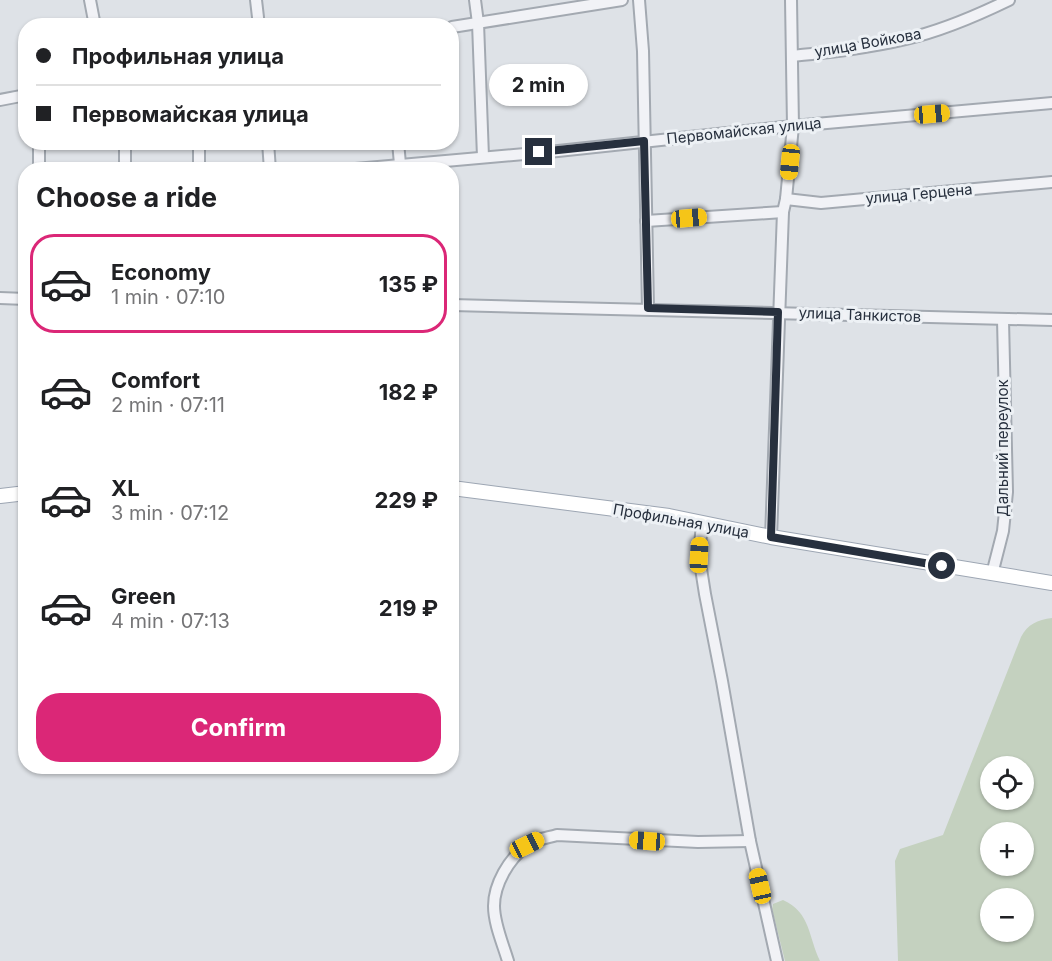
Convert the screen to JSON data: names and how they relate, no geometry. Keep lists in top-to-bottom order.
{
  "streets": {
    "main road": ["Профильная улица"],
    "street": [
      "улица Войкова",
      "Первомайская улица",
      "улица Герцена",
      "улица Танкистов",
      "Дальний переулок"
    ]
  },
  "crossings": [
    ["улица Танкистов", "Дальний переулок"],
    ["Дальний переулок", "Профильная улица"]
  ],
  "page": {
    "banner": ["Профильная улица", "Первомайская улица"],
    "bubble": "2 min",
    "heading": "Choose a ride",
    "list": [
      {
        "name": "Economy",
        "note": "1 min · 07:10",
        "value": "135 ₽"
      },
      {
        "name": "Comfort",
        "note": "2 min · 07:11",
        "value": "182 ₽"
      },
      {
        "name": "XL",
        "note": "3 min · 07:12",
        "value": "229 ₽"
      },
      {
        "name": "Green",
        "note": "4 min · 07:13",
        "value": "219 ₽"
      }
    ],
    "buttons": "Confirm",
    "map_buttons": ["+", "−"]
  }
}
